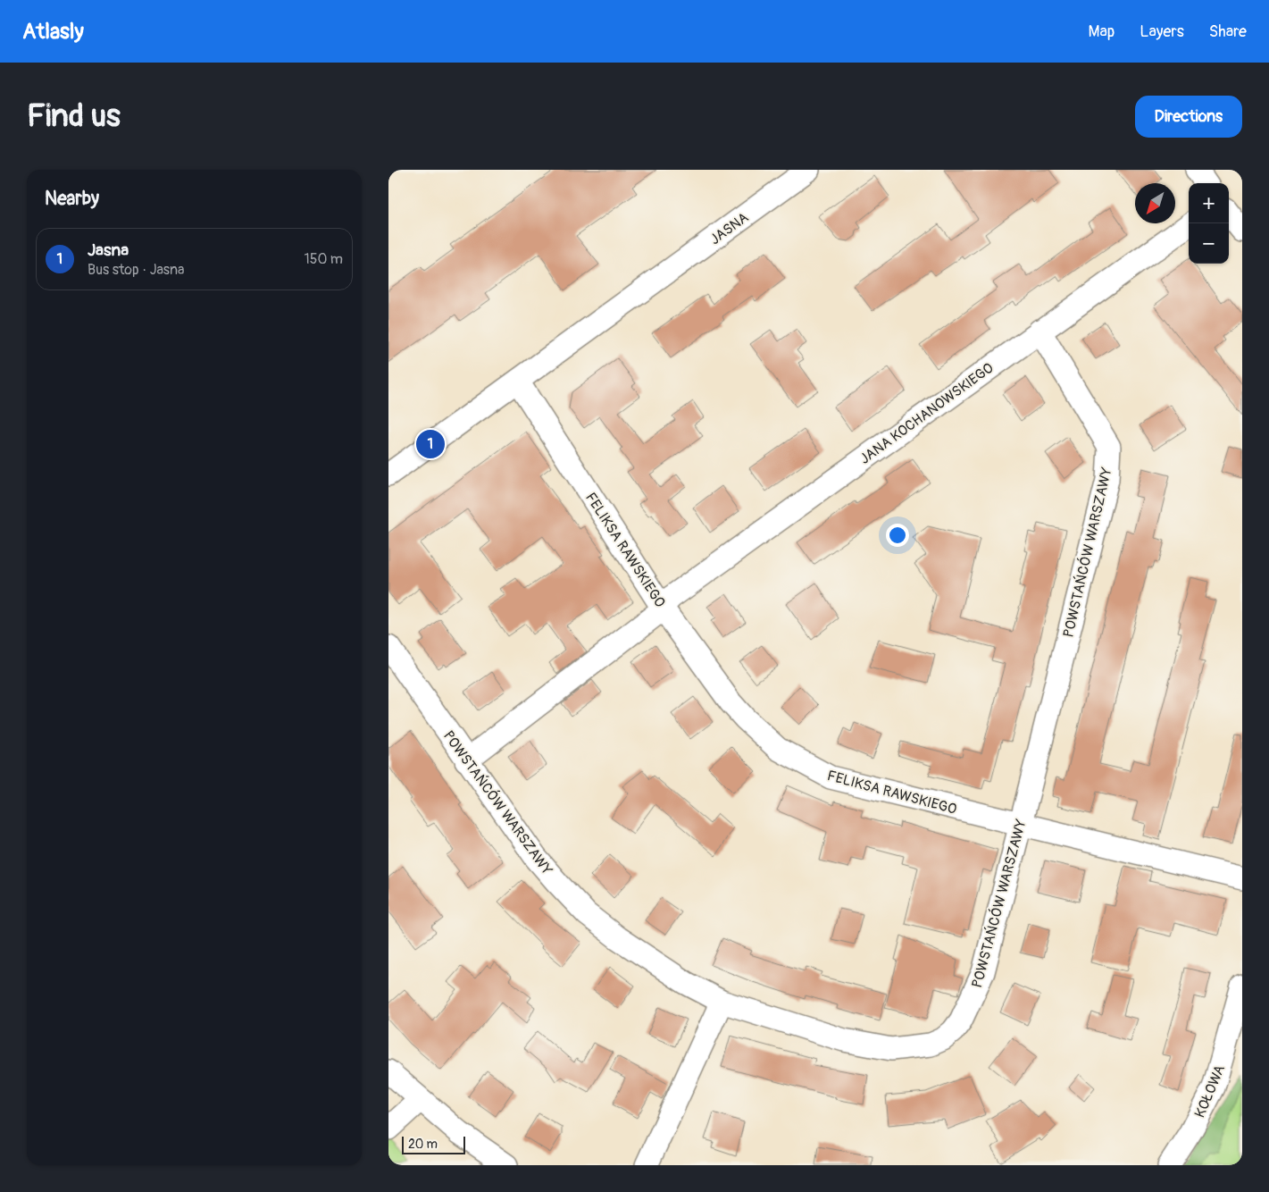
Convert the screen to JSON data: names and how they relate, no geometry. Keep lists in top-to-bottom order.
{
  "streets": {
    "street": [
      "JASNA",
      "JANA KOCHANOWSKIEGO",
      "FELIKSA RAWSKIEGO",
      "POWSTAŃCÓW WARSZAWY",
      "KOŁOWA"
    ]
  },
  "crossings": [
    ["JASNA", "FELIKSA RAWSKIEGO"],
    ["JANA KOCHANOWSKIEGO", "FELIKSA RAWSKIEGO"],
    ["JANA KOCHANOWSKIEGO", "POWSTAŃCÓW WARSZAWY"],
    ["FELIKSA RAWSKIEGO", "POWSTAŃCÓW WARSZAWY"]
  ],
  "scale_bar": "20 m",
  "north": "bottom left",
  "page": {
    "header": "Atlasly",
    "nav": ["Map", "Layers", "Share"],
    "buttons": "Directions",
    "title": "Find us",
    "heading": "Nearby",
    "map_buttons": ["+", "−"],
    "list": [
      {
        "mark": "1",
        "name": "Jasna",
        "note": "Bus stop · Jasna",
        "value": "150 m"
      }
    ],
    "pins": "1",
    "scale": "20 m"
  }
}
